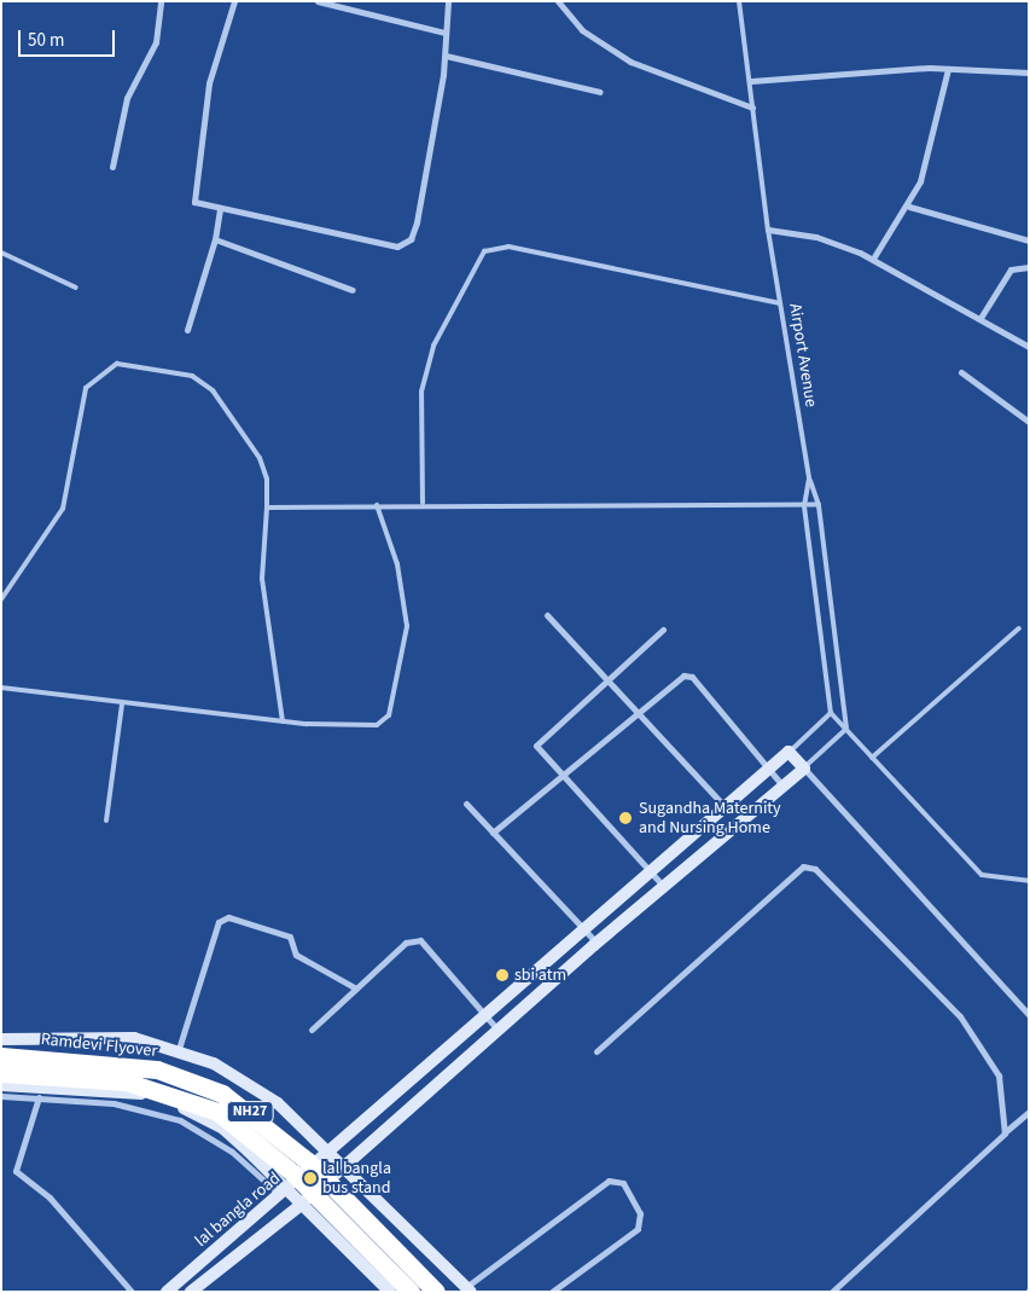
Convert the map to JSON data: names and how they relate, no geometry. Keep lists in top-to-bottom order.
{
  "streets": {
    "highway": ["Ramdevi Flyover", "NH27"],
    "street": ["lal bangla road"],
    "lane": ["Airport Avenue"]
  },
  "places": ["Sugandha Maternity and Nursing Home", "sbi atm", "lal bangla bus stand"],
  "scale_bar": "50 m"
}
